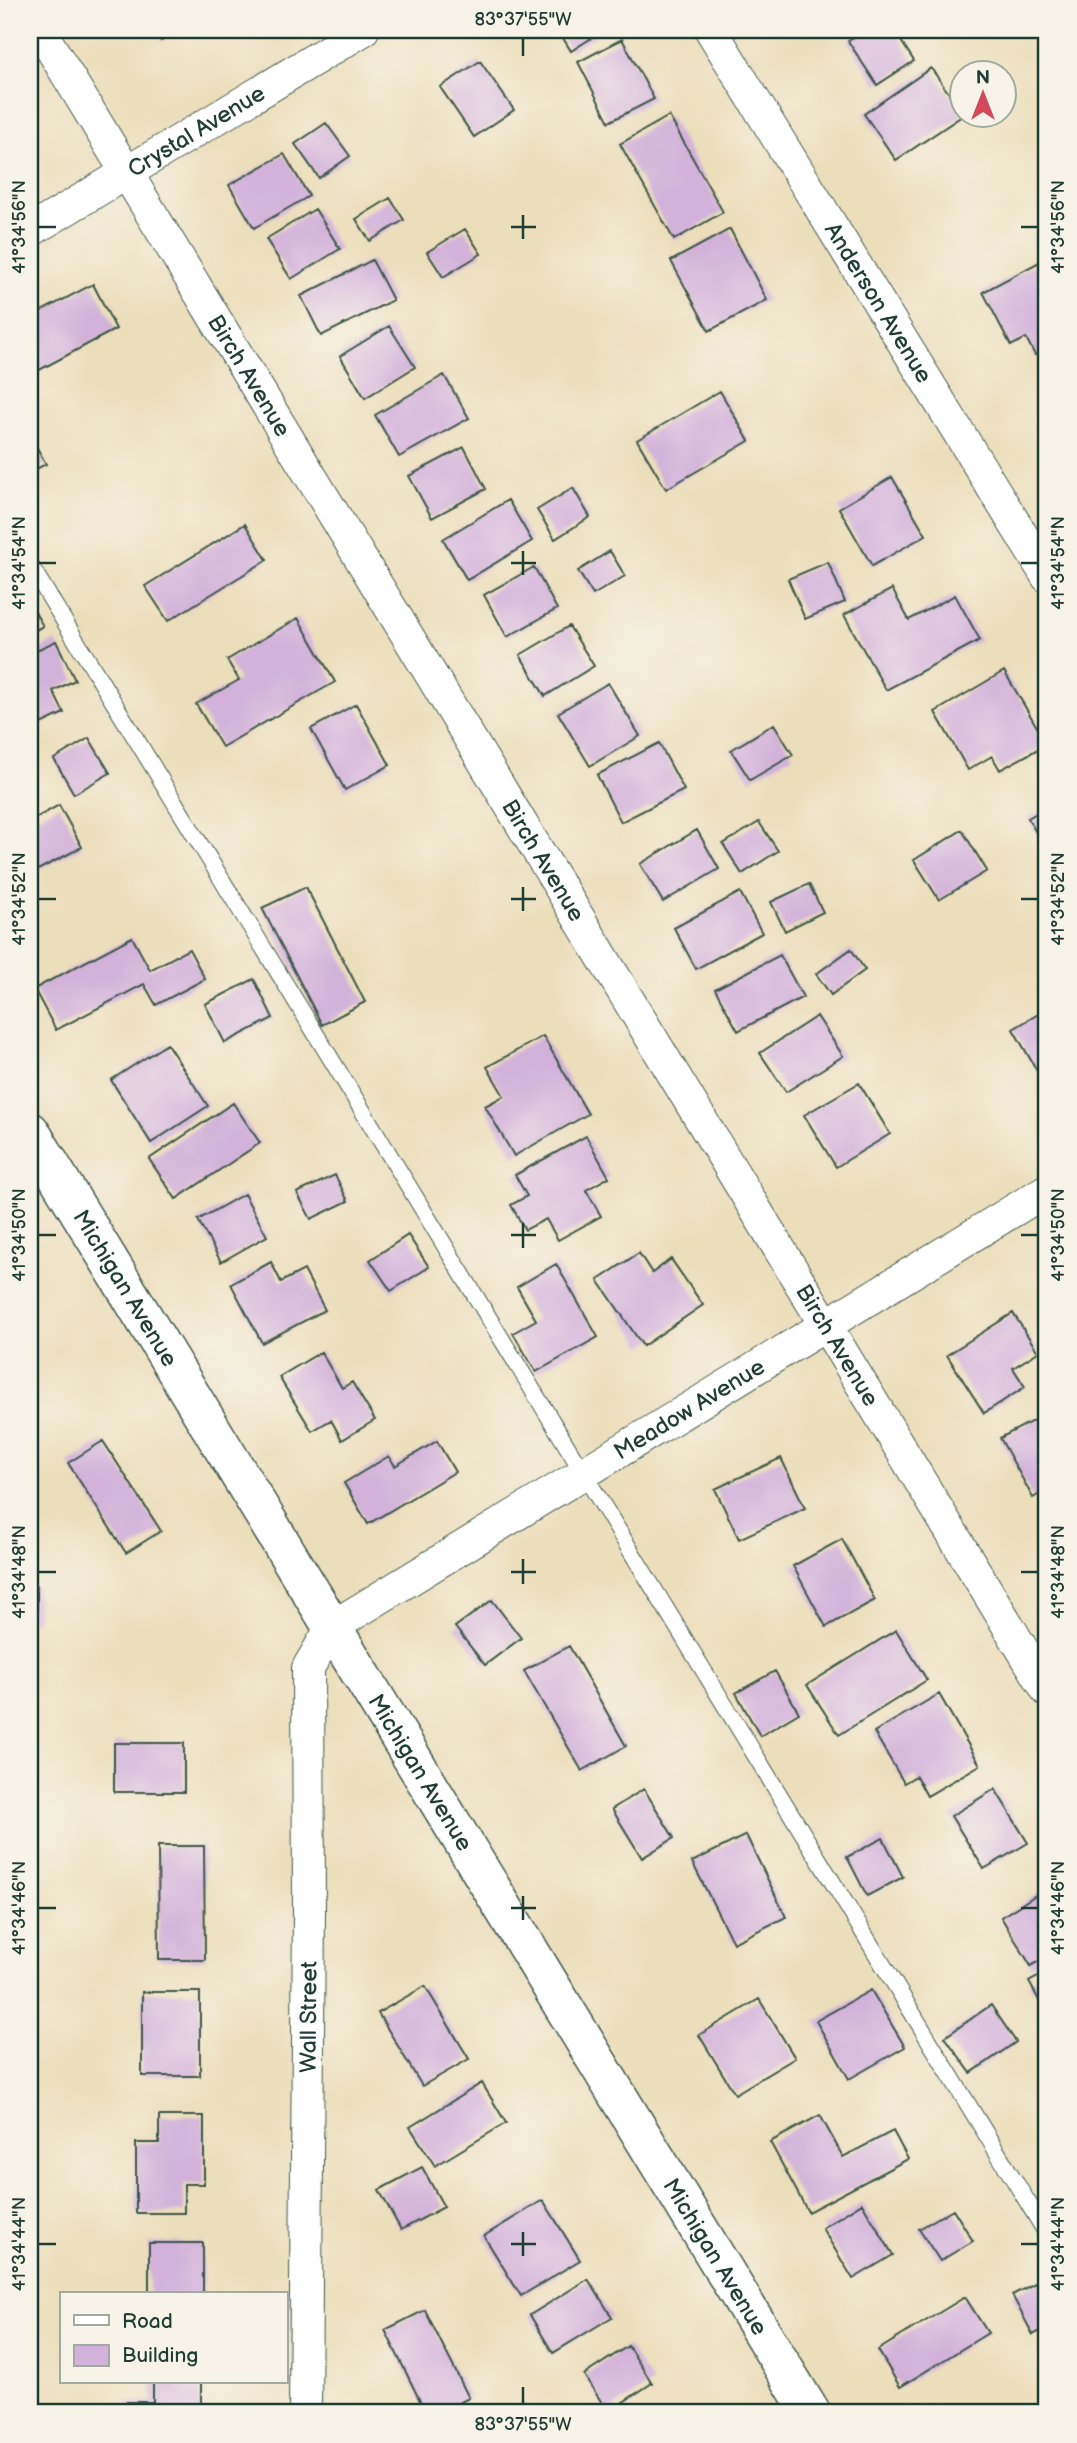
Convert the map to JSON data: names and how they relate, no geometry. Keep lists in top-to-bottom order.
{
  "streets": {
    "street": [
      "Crystal Avenue",
      "Anderson Avenue",
      "Birch Avenue",
      "Michigan Avenue",
      "Meadow Avenue",
      "Wall Street"
    ]
  },
  "crossings": [
    ["Crystal Avenue", "Birch Avenue"],
    ["Birch Avenue", "Meadow Avenue"],
    ["Michigan Avenue", "Meadow Avenue"],
    ["Michigan Avenue", "Wall Street"],
    ["Meadow Avenue", "Wall Street"]
  ],
  "legend": ["Road", "Building"],
  "north": "top",
  "coordinates": [
    "83°37'55\"W",
    "41°34'56\"N",
    "41°34'54\"N",
    "41°34'52\"N",
    "41°34'50\"N",
    "41°34'48\"N",
    "41°34'46\"N",
    "41°34'44\"N"
  ]
}
